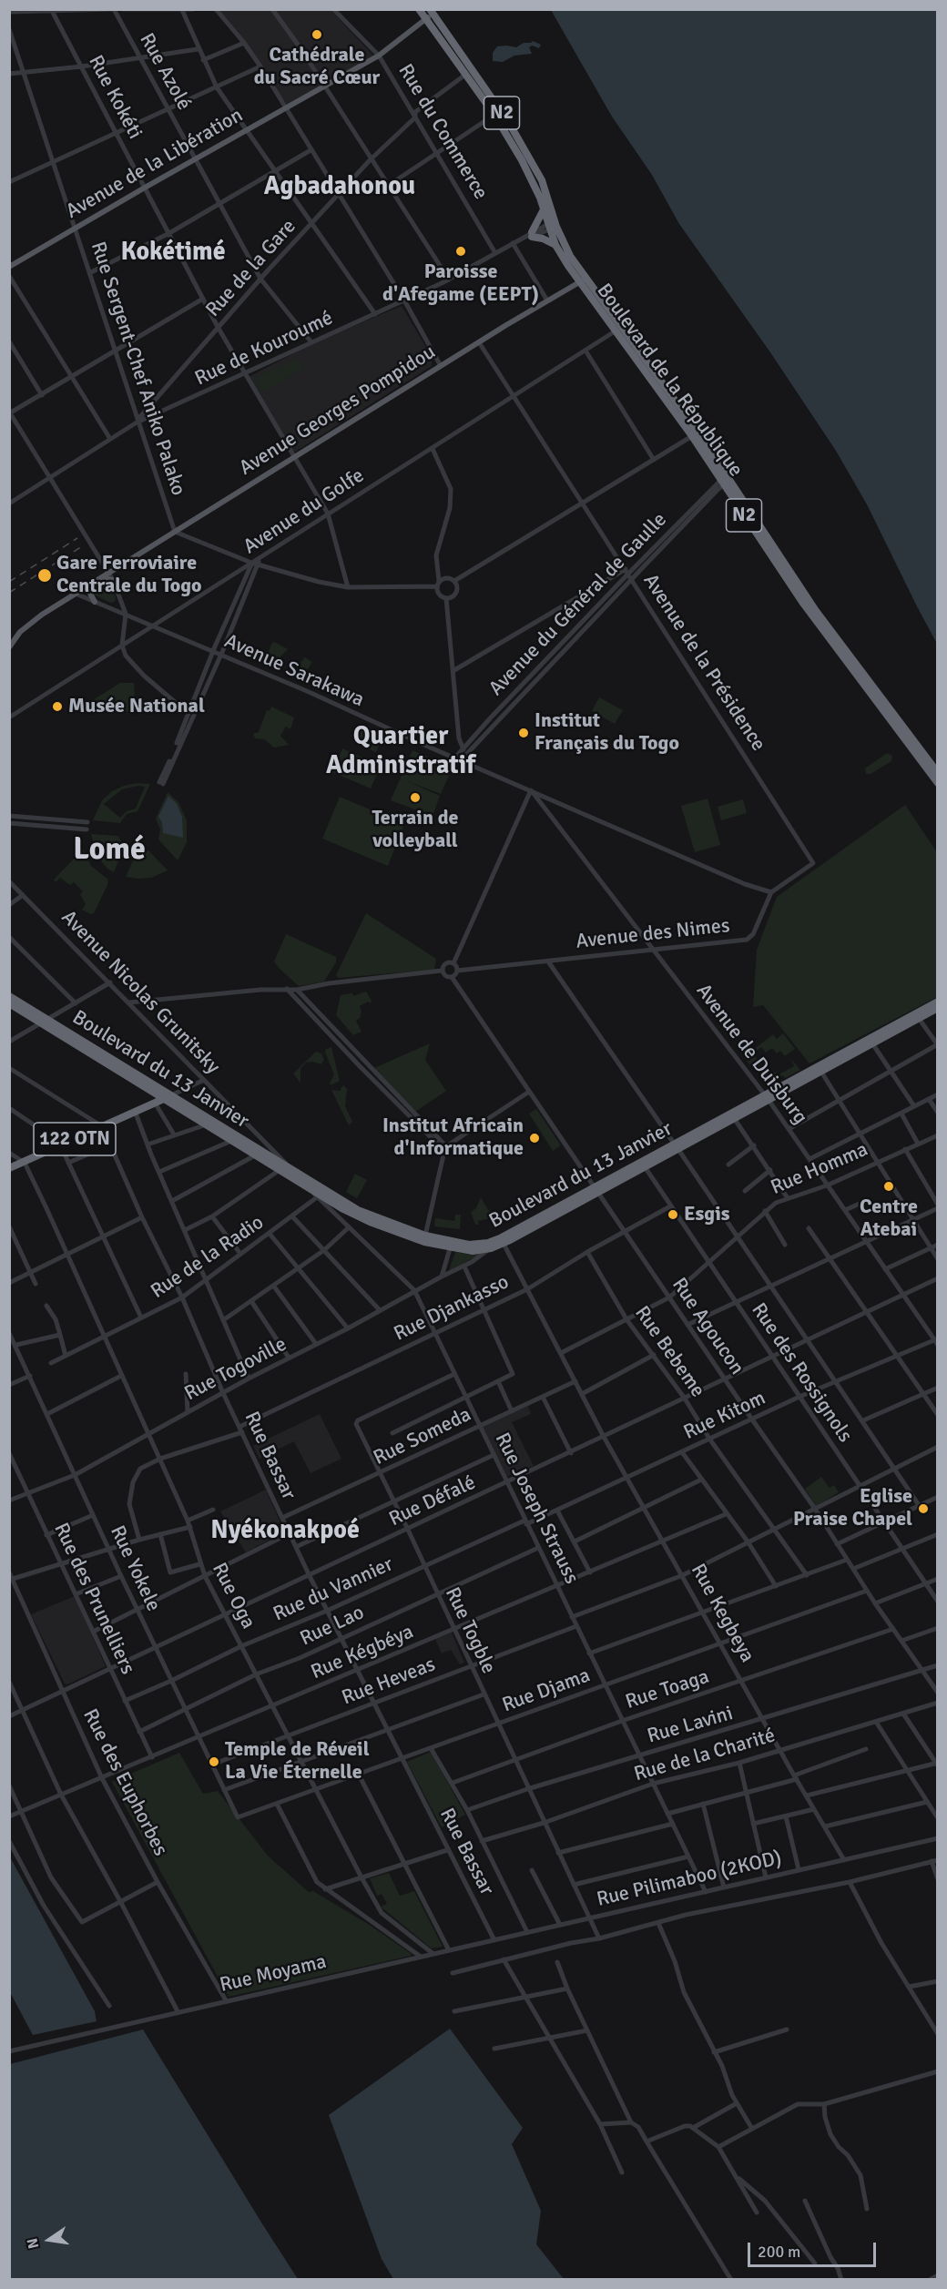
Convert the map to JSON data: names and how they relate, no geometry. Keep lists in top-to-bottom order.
{
  "streets": {
    "highway": [
      "N2",
      "Boulevard de la République",
      "Boulevard du 13 Janvier",
      "122 OTN"
    ],
    "main road": ["Avenue de la Libération", "Avenue Georges Pompidou"],
    "street": [
      "Rue Azolé",
      "Rue Kokéti",
      "Rue du Commerce",
      "Rue de la Gare",
      "Rue de Kouroumé",
      "Rue Sergent-Chef Aniko Palako",
      "Avenue du Golfe",
      "Avenue du Général de Gaulle",
      "Avenue de la Présidence",
      "Avenue Sarakawa",
      "Avenue des Nimes",
      "Avenue Nicolas Grunitsky",
      "Avenue de Duisburg",
      "Rue Homma",
      "Rue de la Radio",
      "Rue Djankasso",
      "Rue Agoucon",
      "Rue Bebeme",
      "Rue Togoville",
      "Rue des Rossignols",
      "Rue Kitom",
      "Rue Someda",
      "Rue Bassar",
      "Rue Défalé",
      "Rue Joseph Strauss",
      "Rue Yokele",
      "Rue du Vannier",
      "Rue Oga",
      "Rue des Prunelliers",
      "Rue Kegbeya",
      "Rue Lao",
      "Rue Togble",
      "Rue Kégbéya",
      "Rue Heveas",
      "Rue Toaga",
      "Rue Djama",
      "Rue Lavini",
      "Rue de la Charité",
      "Rue des Euphorbes",
      "Rue Pilimaboo (2KOD)",
      "Rue Moyama"
    ]
  },
  "crossings": [
    ["Rue Azolé", "Avenue de la Libération"],
    ["Rue Azolé", "Rue de la Gare"],
    ["Rue Azolé", "Rue de Kouroumé"],
    ["Rue Kokéti", "Avenue de la Libération"],
    ["Rue Kokéti", "Rue de la Gare"],
    ["Rue Kokéti", "Rue de Kouroumé"],
    ["Rue Kokéti", "Avenue Georges Pompidou"],
    ["Rue Kokéti", "Avenue du Golfe"],
    ["Rue du Commerce", "Avenue de la Libération"],
    ["Rue du Commerce", "Rue de la Gare"],
    ["Rue du Commerce", "Rue de Kouroumé"],
    ["Avenue de la Libération", "Rue Sergent-Chef Aniko Palako"],
    ["Avenue de la Libération", "Boulevard de la République"],
    ["Rue de la Gare", "Rue de Kouroumé"],
    ["Rue de la Gare", "Rue Sergent-Chef Aniko Palako"],
    ["Rue de la Gare", "Boulevard de la République"],
    ["Rue de Kouroumé", "Rue Sergent-Chef Aniko Palako"],
    ["Rue de Kouroumé", "Boulevard de la République"],
    ["Rue Sergent-Chef Aniko Palako", "Avenue Georges Pompidou"],
    ["Boulevard de la République", "Avenue Georges Pompidou"],
    ["Boulevard de la République", "Avenue du Golfe"],
    ["Boulevard de la République", "Avenue du Général de Gaulle"],
    ["Avenue Georges Pompidou", "Avenue de la Présidence"],
    ["Avenue Georges Pompidou", "Avenue Sarakawa"],
    ["Avenue du Golfe", "Avenue de la Présidence"],
    ["Avenue du Golfe", "Avenue Sarakawa"],
    ["Avenue du Général de Gaulle", "Avenue de la Présidence"],
    ["Avenue du Général de Gaulle", "Avenue Sarakawa"],
    ["Avenue de la Présidence", "Avenue Sarakawa"],
    ["Avenue de la Présidence", "Avenue des Nimes"],
    ["Avenue Sarakawa", "Avenue des Nimes"],
    ["Avenue Sarakawa", "Avenue de Duisburg"],
    ["Avenue des Nimes", "Avenue de Duisburg"],
    ["Avenue des Nimes", "Rue Agoucon"],
    ["Avenue Nicolas Grunitsky", "Boulevard du 13 Janvier"],
    ["Avenue Nicolas Grunitsky", "122 OTN"],
    ["Avenue Nicolas Grunitsky", "Rue Joseph Strauss"],
    ["Avenue de Duisburg", "Boulevard du 13 Janvier"],
    ["Avenue de Duisburg", "Rue Homma"],
    ["Avenue de Duisburg", "Rue Kitom"],
    ["Avenue de Duisburg", "Rue Défalé"],
    ["Boulevard du 13 Janvier", "122 OTN"],
    ["Boulevard du 13 Janvier", "Rue Agoucon"],
    ["Boulevard du 13 Janvier", "Rue Togoville"],
    ["Boulevard du 13 Janvier", "Rue des Rossignols"],
    ["Boulevard du 13 Janvier", "Rue Joseph Strauss"],
    ["Boulevard du 13 Janvier", "Rue Kegbeya"],
    ["122 OTN", "Rue Bassar"],
    ["122 OTN", "Rue Oga"],
    ["Rue Homma", "Rue Agoucon"],
    ["Rue Homma", "Rue Bebeme"],
    ["Rue Homma", "Rue des Rossignols"],
    ["Rue Homma", "Rue Kegbeya"],
    ["Rue de la Radio", "Rue Bassar"],
    ["Rue de la Radio", "Rue Joseph Strauss"],
    ["Rue de la Radio", "Rue Oga"],
    ["Rue Djankasso", "Rue Agoucon"],
    ["Rue Djankasso", "Rue Bebeme"],
    ["Rue Djankasso", "Rue des Rossignols"],
    ["Rue Djankasso", "Rue Bassar"],
    ["Rue Djankasso", "Rue Joseph Strauss"],
    ["Rue Djankasso", "Rue Kegbeya"],
    ["Rue Agoucon", "Rue Kitom"],
    ["Rue Agoucon", "Rue Défalé"],
    ["Rue Agoucon", "Rue Toaga"],
    ["Rue Agoucon", "Rue Djama"],
    ["Rue Agoucon", "Rue Lavini"],
    ["Rue Bebeme", "Rue Kitom"],
    ["Rue Bebeme", "Rue Défalé"],
    ["Rue Togoville", "Rue Bassar"],
    ["Rue Togoville", "Rue Joseph Strauss"],
    ["Rue Togoville", "Rue Yokele"],
    ["Rue Togoville", "Rue Oga"],
    ["Rue Togoville", "Rue des Prunelliers"],
    ["Rue des Rossignols", "Rue Kitom"],
    ["Rue des Rossignols", "Rue Défalé"],
    ["Rue Kitom", "Rue Joseph Strauss"],
    ["Rue Kitom", "Rue du Vannier"],
    ["Rue Kitom", "Rue Kegbeya"],
    ["Rue Someda", "Rue Bassar"],
    ["Rue Someda", "Rue Joseph Strauss"],
    ["Rue Someda", "Rue Kegbeya"],
    ["Rue Someda", "Rue Togble"],
    ["Rue Bassar", "Rue Défalé"],
    ["Rue Bassar", "Rue du Vannier"],
    ["Rue Bassar", "Rue Lao"],
    ["Rue Bassar", "Rue Kégbéya"],
    ["Rue Bassar", "Rue Heveas"],
    ["Rue Bassar", "Rue Djama"],
    ["Rue Bassar", "Rue Pilimaboo (2KOD)"],
    ["Rue Défalé", "Rue Joseph Strauss"],
    ["Rue Défalé", "Rue Yokele"],
    ["Rue Défalé", "Rue Oga"],
    ["Rue Défalé", "Rue des Prunelliers"],
    ["Rue Défalé", "Rue Kegbeya"],
    ["Rue Défalé", "Rue Togble"],
    ["Rue Défalé", "Rue des Euphorbes"],
    ["Rue Joseph Strauss", "Rue du Vannier"],
    ["Rue Joseph Strauss", "Rue Lao"],
    ["Rue Joseph Strauss", "Rue Togble"],
    ["Rue Joseph Strauss", "Rue Kégbéya"],
    ["Rue Joseph Strauss", "Rue Heveas"],
    ["Rue Joseph Strauss", "Rue Toaga"],
    ["Rue Joseph Strauss", "Rue Djama"],
    ["Rue Joseph Strauss", "Rue Lavini"],
    ["Rue Joseph Strauss", "Rue de la Charité"],
    ["Rue Joseph Strauss", "Rue Pilimaboo (2KOD)"],
    ["Rue Yokele", "Rue du Vannier"],
    ["Rue Yokele", "Rue Lao"],
    ["Rue Yokele", "Rue Kégbéya"],
    ["Rue Yokele", "Rue Heveas"],
    ["Rue Yokele", "Rue Djama"],
    ["Rue du Vannier", "Rue Oga"],
    ["Rue du Vannier", "Rue des Prunelliers"],
    ["Rue du Vannier", "Rue Togble"],
    ["Rue Oga", "Rue Lao"],
    ["Rue Oga", "Rue Kégbéya"],
    ["Rue Oga", "Rue Heveas"],
    ["Rue Oga", "Rue Djama"],
    ["Rue Oga", "Rue Moyama"],
    ["Rue des Prunelliers", "Rue Lao"],
    ["Rue des Prunelliers", "Rue Kégbéya"],
    ["Rue Kegbeya", "Rue Kégbéya"],
    ["Rue Kegbeya", "Rue Toaga"],
    ["Rue Kegbeya", "Rue Djama"],
    ["Rue Kegbeya", "Rue Lavini"],
    ["Rue Kegbeya", "Rue de la Charité"],
    ["Rue Kegbeya", "Rue Pilimaboo (2KOD)"],
    ["Rue Lao", "Rue Togble"],
    ["Rue Togble", "Rue Kégbéya"],
    ["Rue Togble", "Rue Heveas"],
    ["Rue Togble", "Rue Toaga"],
    ["Rue Togble", "Rue Djama"],
    ["Rue Togble", "Rue Lavini"],
    ["Rue Togble", "Rue de la Charité"],
    ["Rue Togble", "Rue Pilimaboo (2KOD)"],
    ["Rue Kégbéya", "Rue des Euphorbes"],
    ["Rue des Euphorbes", "Rue Moyama"],
    ["Rue Pilimaboo (2KOD)", "Rue Moyama"]
  ],
  "districts": [
    "Agbadahonou",
    "Kokétimé",
    "Quartier Administratif",
    "Lomé",
    "Nyékonakpoé"
  ],
  "places": [
    "Cathédrale du Sacré Cœur",
    "Paroisse d'Afegame (EEPT)",
    "Gare Ferroviaire Centrale du Togo",
    "Musée National",
    "Institut Français du Togo",
    "Terrain de volleyball",
    "Institut Africain d'Informatique",
    "Centre Atebai",
    "Esgis",
    "Eglise Praise Chapel",
    "Temple de Réveil La Vie Éternelle"
  ],
  "scale_bar": "200 m",
  "north": "left"
}
